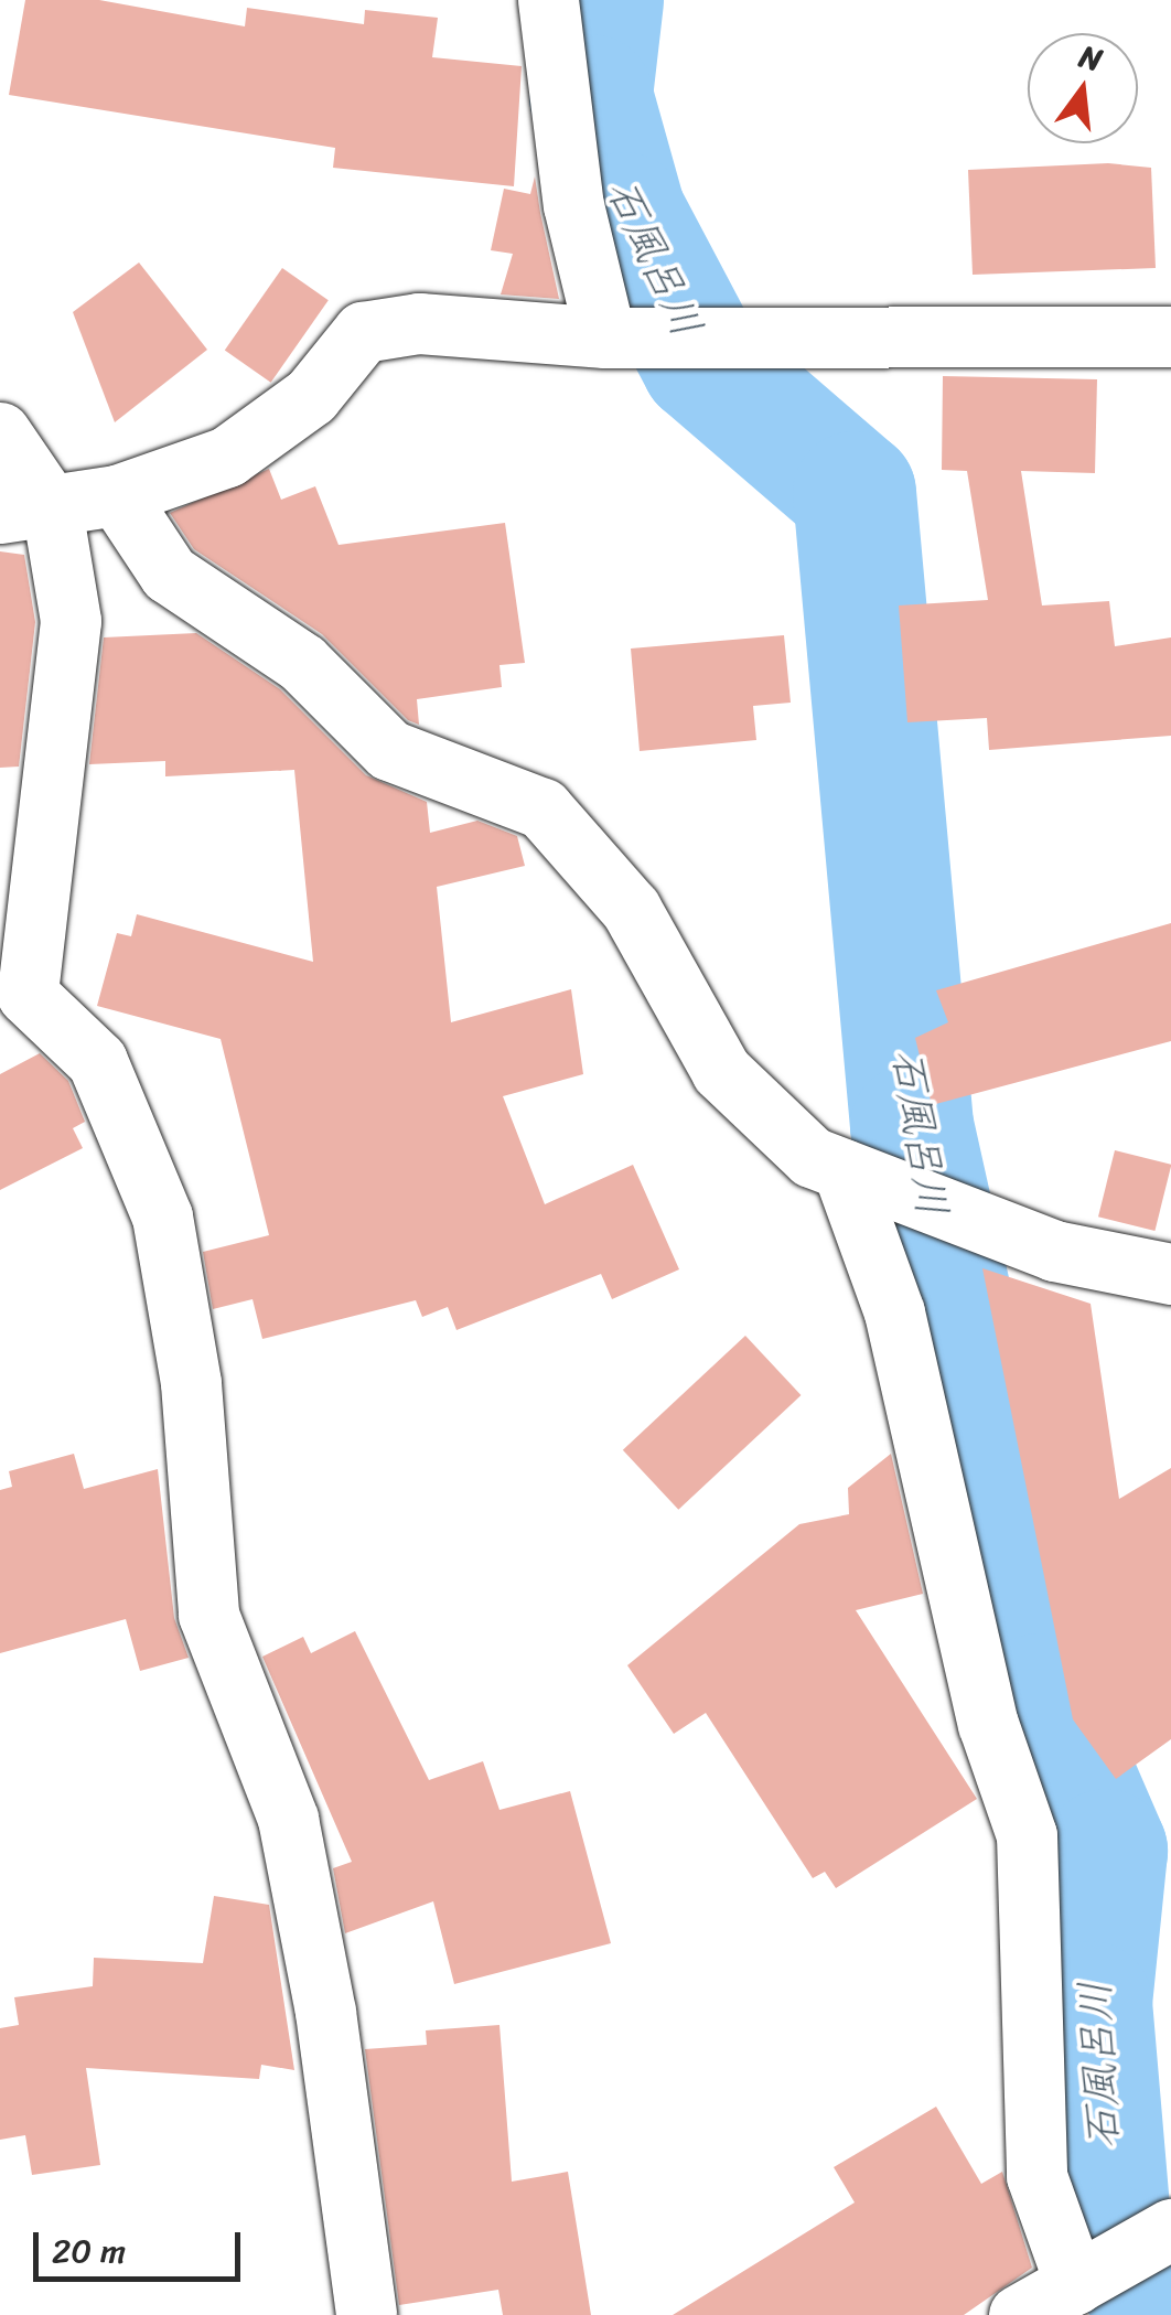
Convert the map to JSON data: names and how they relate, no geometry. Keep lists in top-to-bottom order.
{
  "water": ["石風呂川"],
  "scale_bar": "20 m",
  "north": "top"
}
